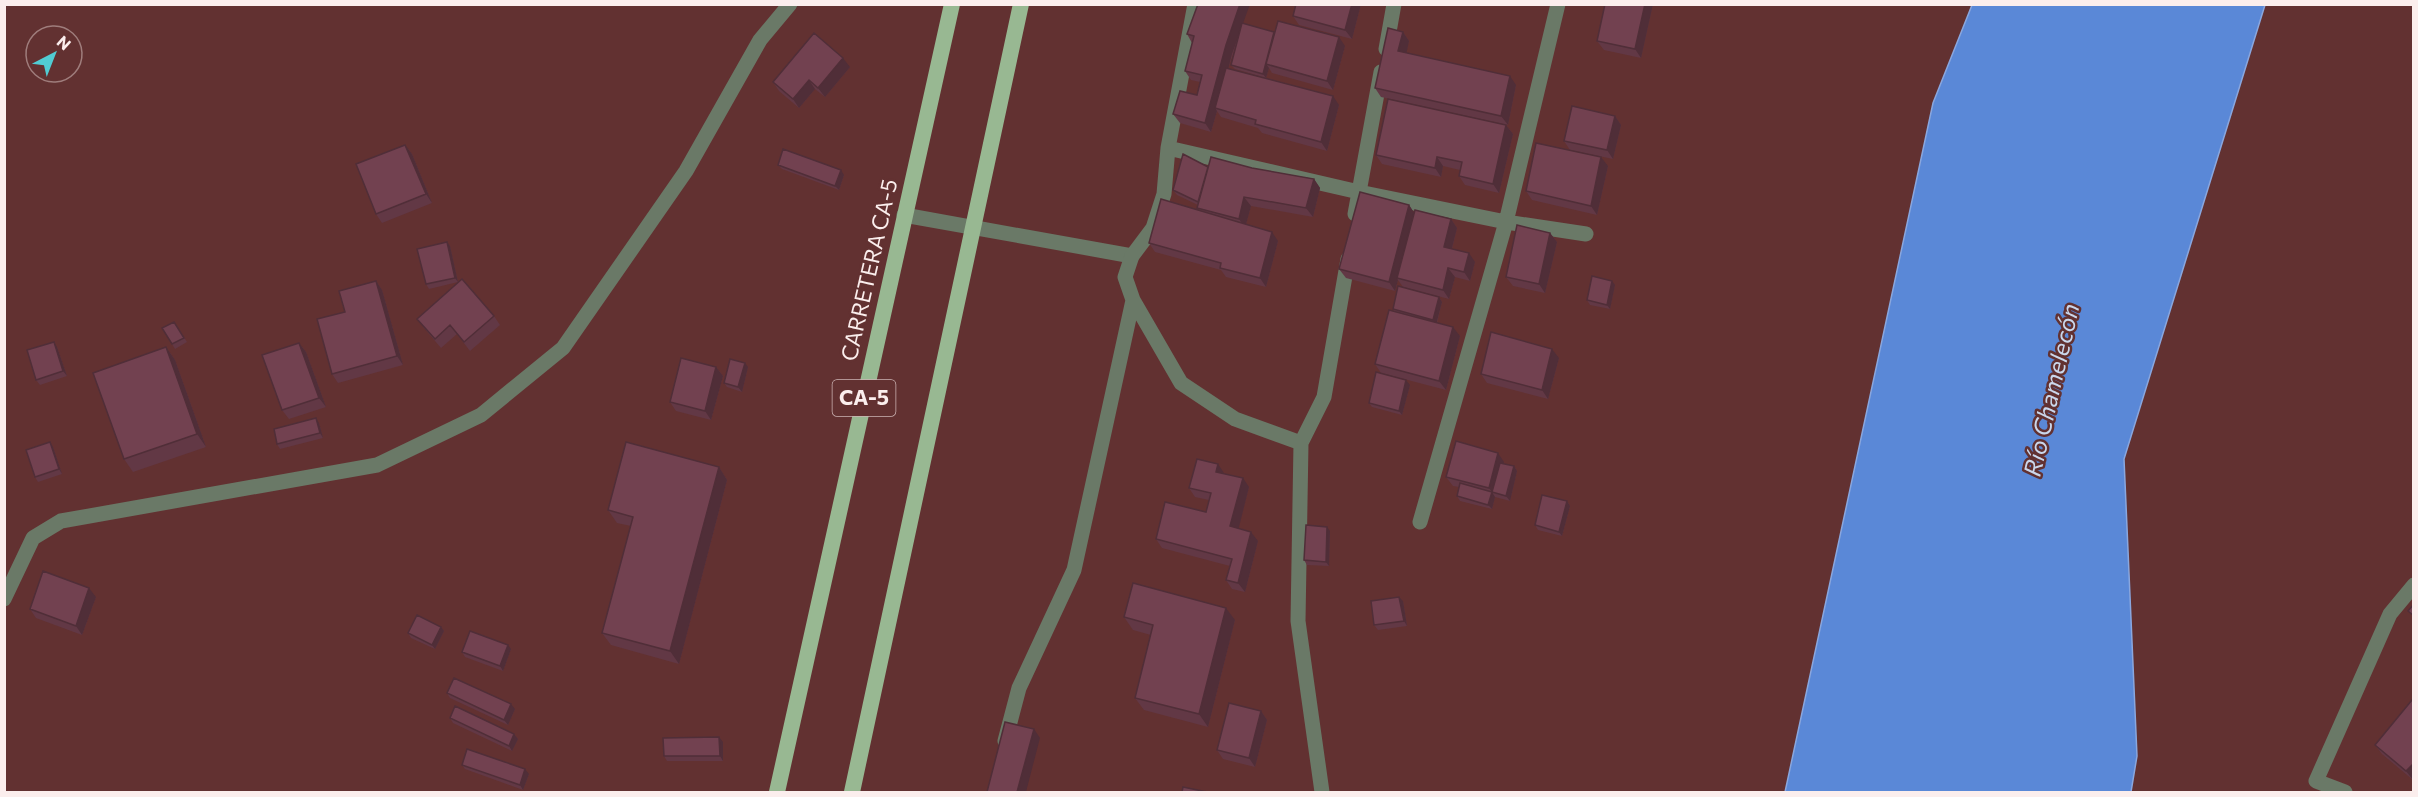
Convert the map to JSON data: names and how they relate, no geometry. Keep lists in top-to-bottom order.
{
  "streets": {
    "highway": ["CARRETERA CA-5", "CA-5"]
  },
  "water": ["Río Chamelecón"],
  "north": "top right"
}
